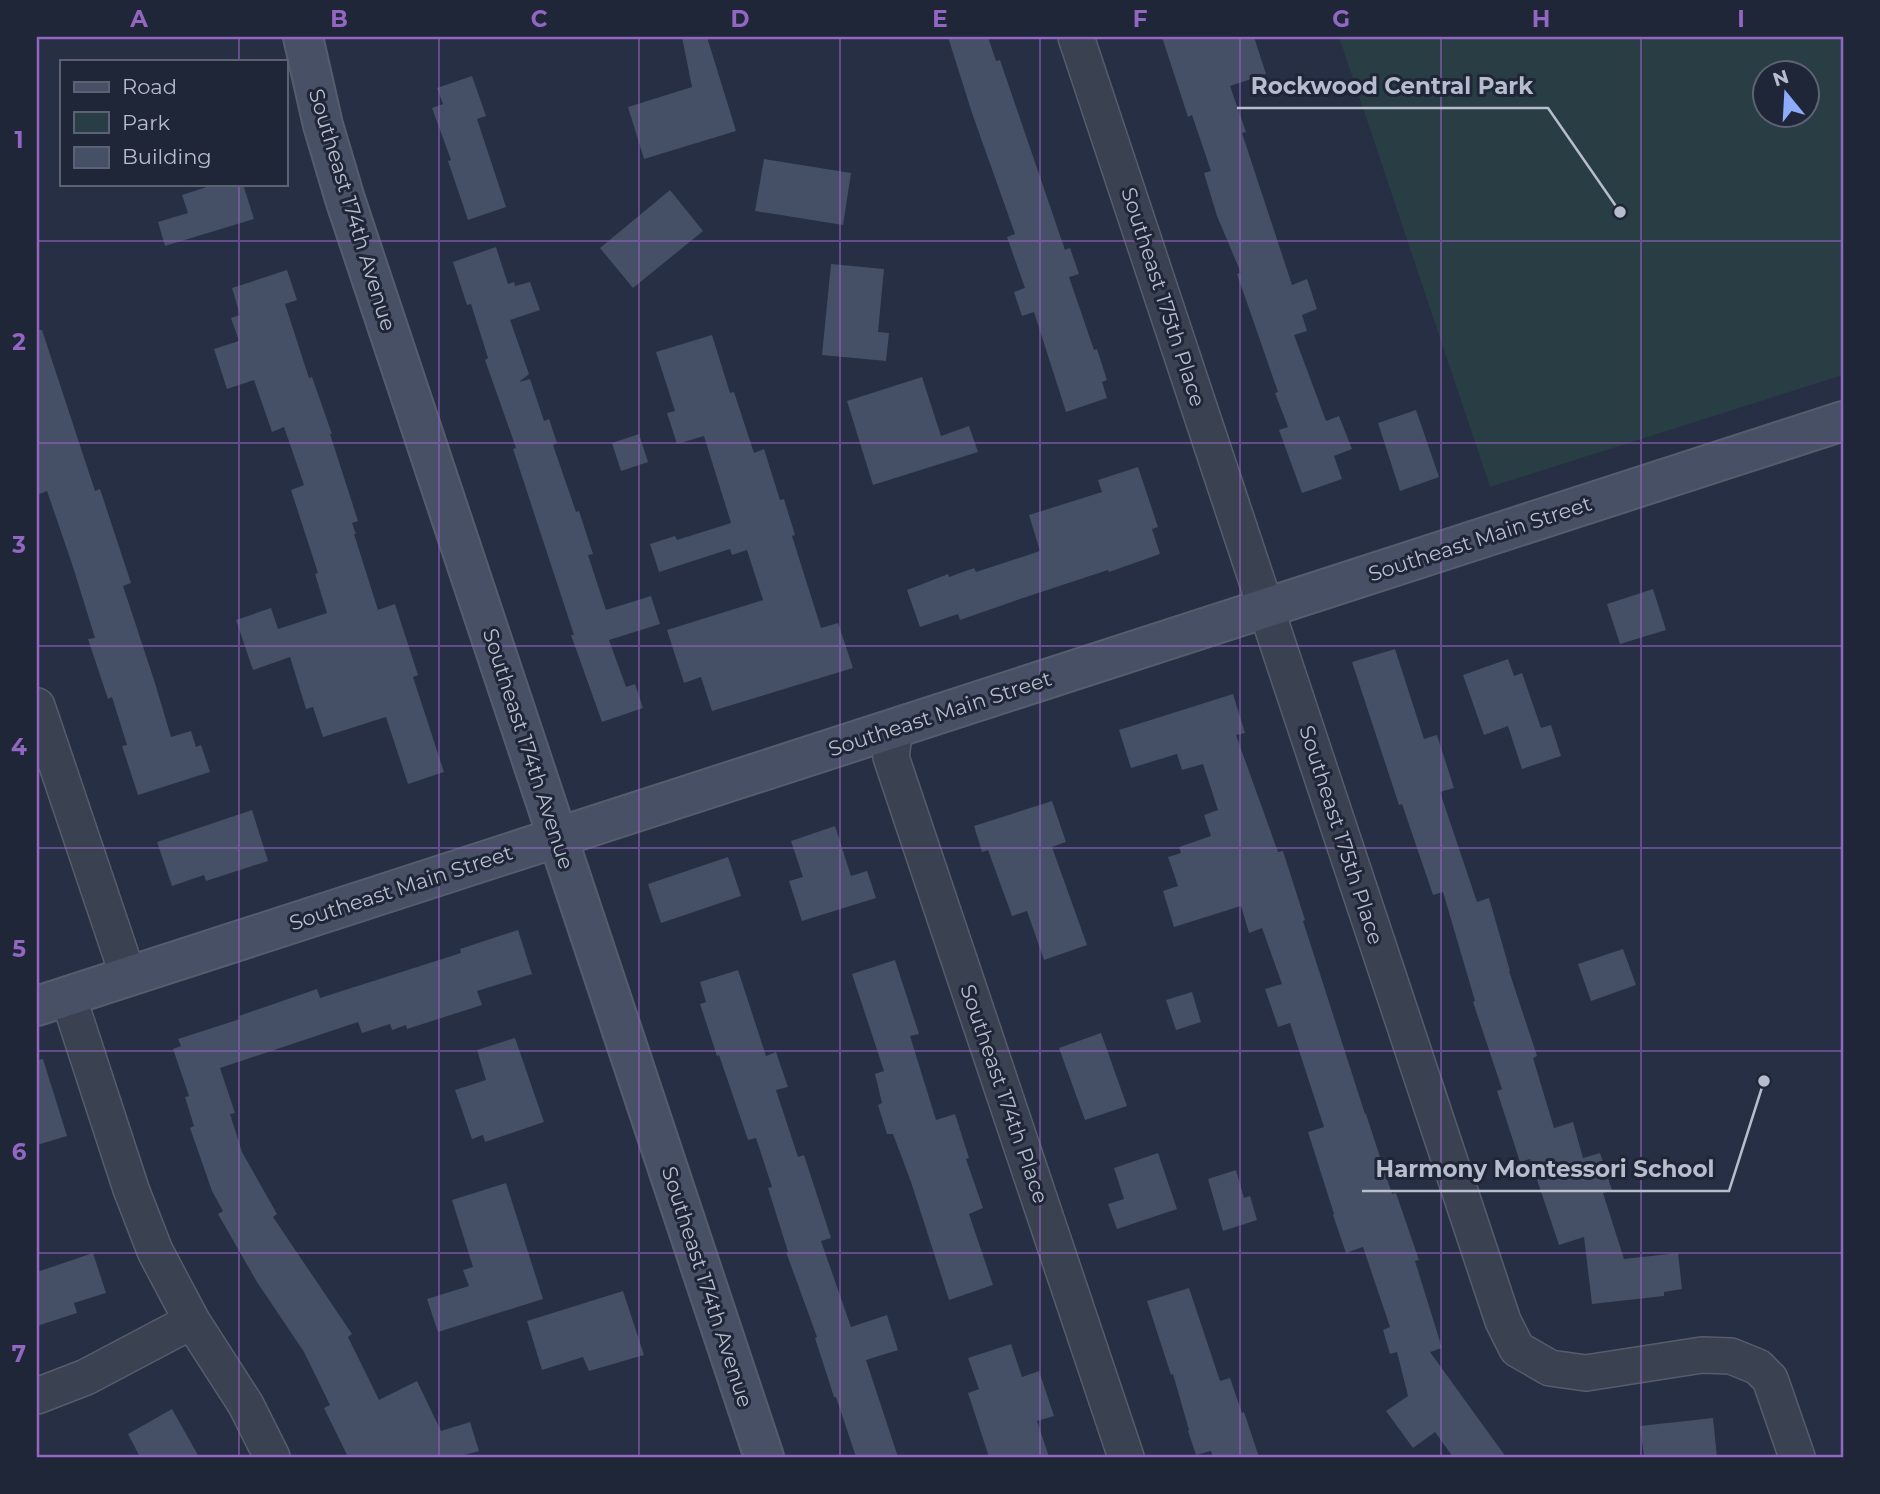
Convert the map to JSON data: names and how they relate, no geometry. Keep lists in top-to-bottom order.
{
  "streets": {
    "street": [
      "Southeast 174th Avenue",
      "Southeast 175th Place",
      "Southeast Main Street",
      "Southeast 174th Place"
    ]
  },
  "crossings": [
    ["Southeast 174th Avenue", "Southeast Main Street"],
    ["Southeast 175th Place", "Southeast Main Street"],
    ["Southeast Main Street", "Southeast 174th Place"]
  ],
  "places": ["Rockwood Central Park", "Harmony Montessori School"],
  "legend": ["Road", "Park", "Building"],
  "north": "top",
  "grid": {
    "columns": [
      "A",
      "B",
      "C",
      "D",
      "E",
      "F",
      "G",
      "H",
      "I"
    ],
    "rows": [
      "1",
      "2",
      "3",
      "4",
      "5",
      "6",
      "7"
    ]
  }
}
